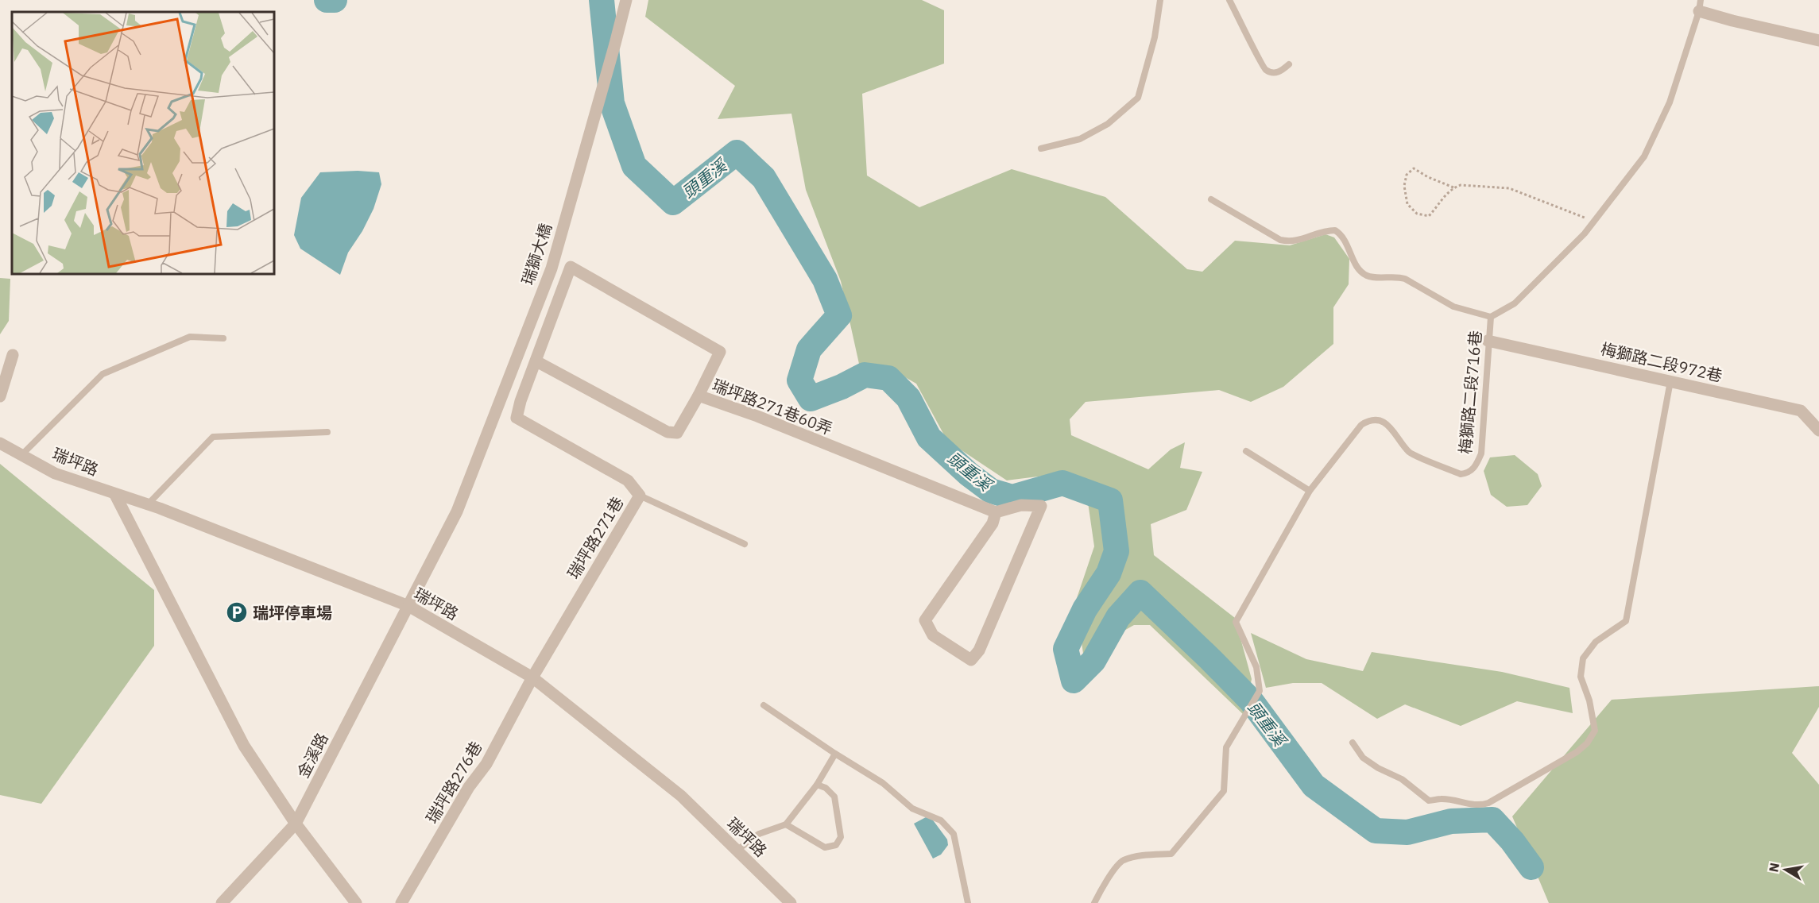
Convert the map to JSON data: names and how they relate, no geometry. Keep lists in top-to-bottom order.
{
  "streets": {
    "street": [
      "瑞獅大橋",
      "梅獅路二段972巷",
      "瑞坪路271巷60弄",
      "瑞坪路",
      "瑞坪路271巷",
      "金溪路",
      "瑞坪路276巷"
    ],
    "lane": ["梅獅路二段716巷"]
  },
  "crossings": [
    ["瑞獅大橋", "瑞坪路"],
    ["瑞獅大橋", "金溪路"],
    ["梅獅路二段972巷", "梅獅路二段716巷"],
    ["瑞坪路271巷60弄", "瑞坪路271巷"],
    ["瑞坪路", "瑞坪路271巷"],
    ["瑞坪路", "金溪路"],
    ["瑞坪路", "瑞坪路276巷"],
    ["瑞坪路271巷", "瑞坪路276巷"]
  ],
  "water": ["頭重溪"],
  "places": {
    "parking": ["瑞坪停車場"]
  },
  "north": "left"
}
